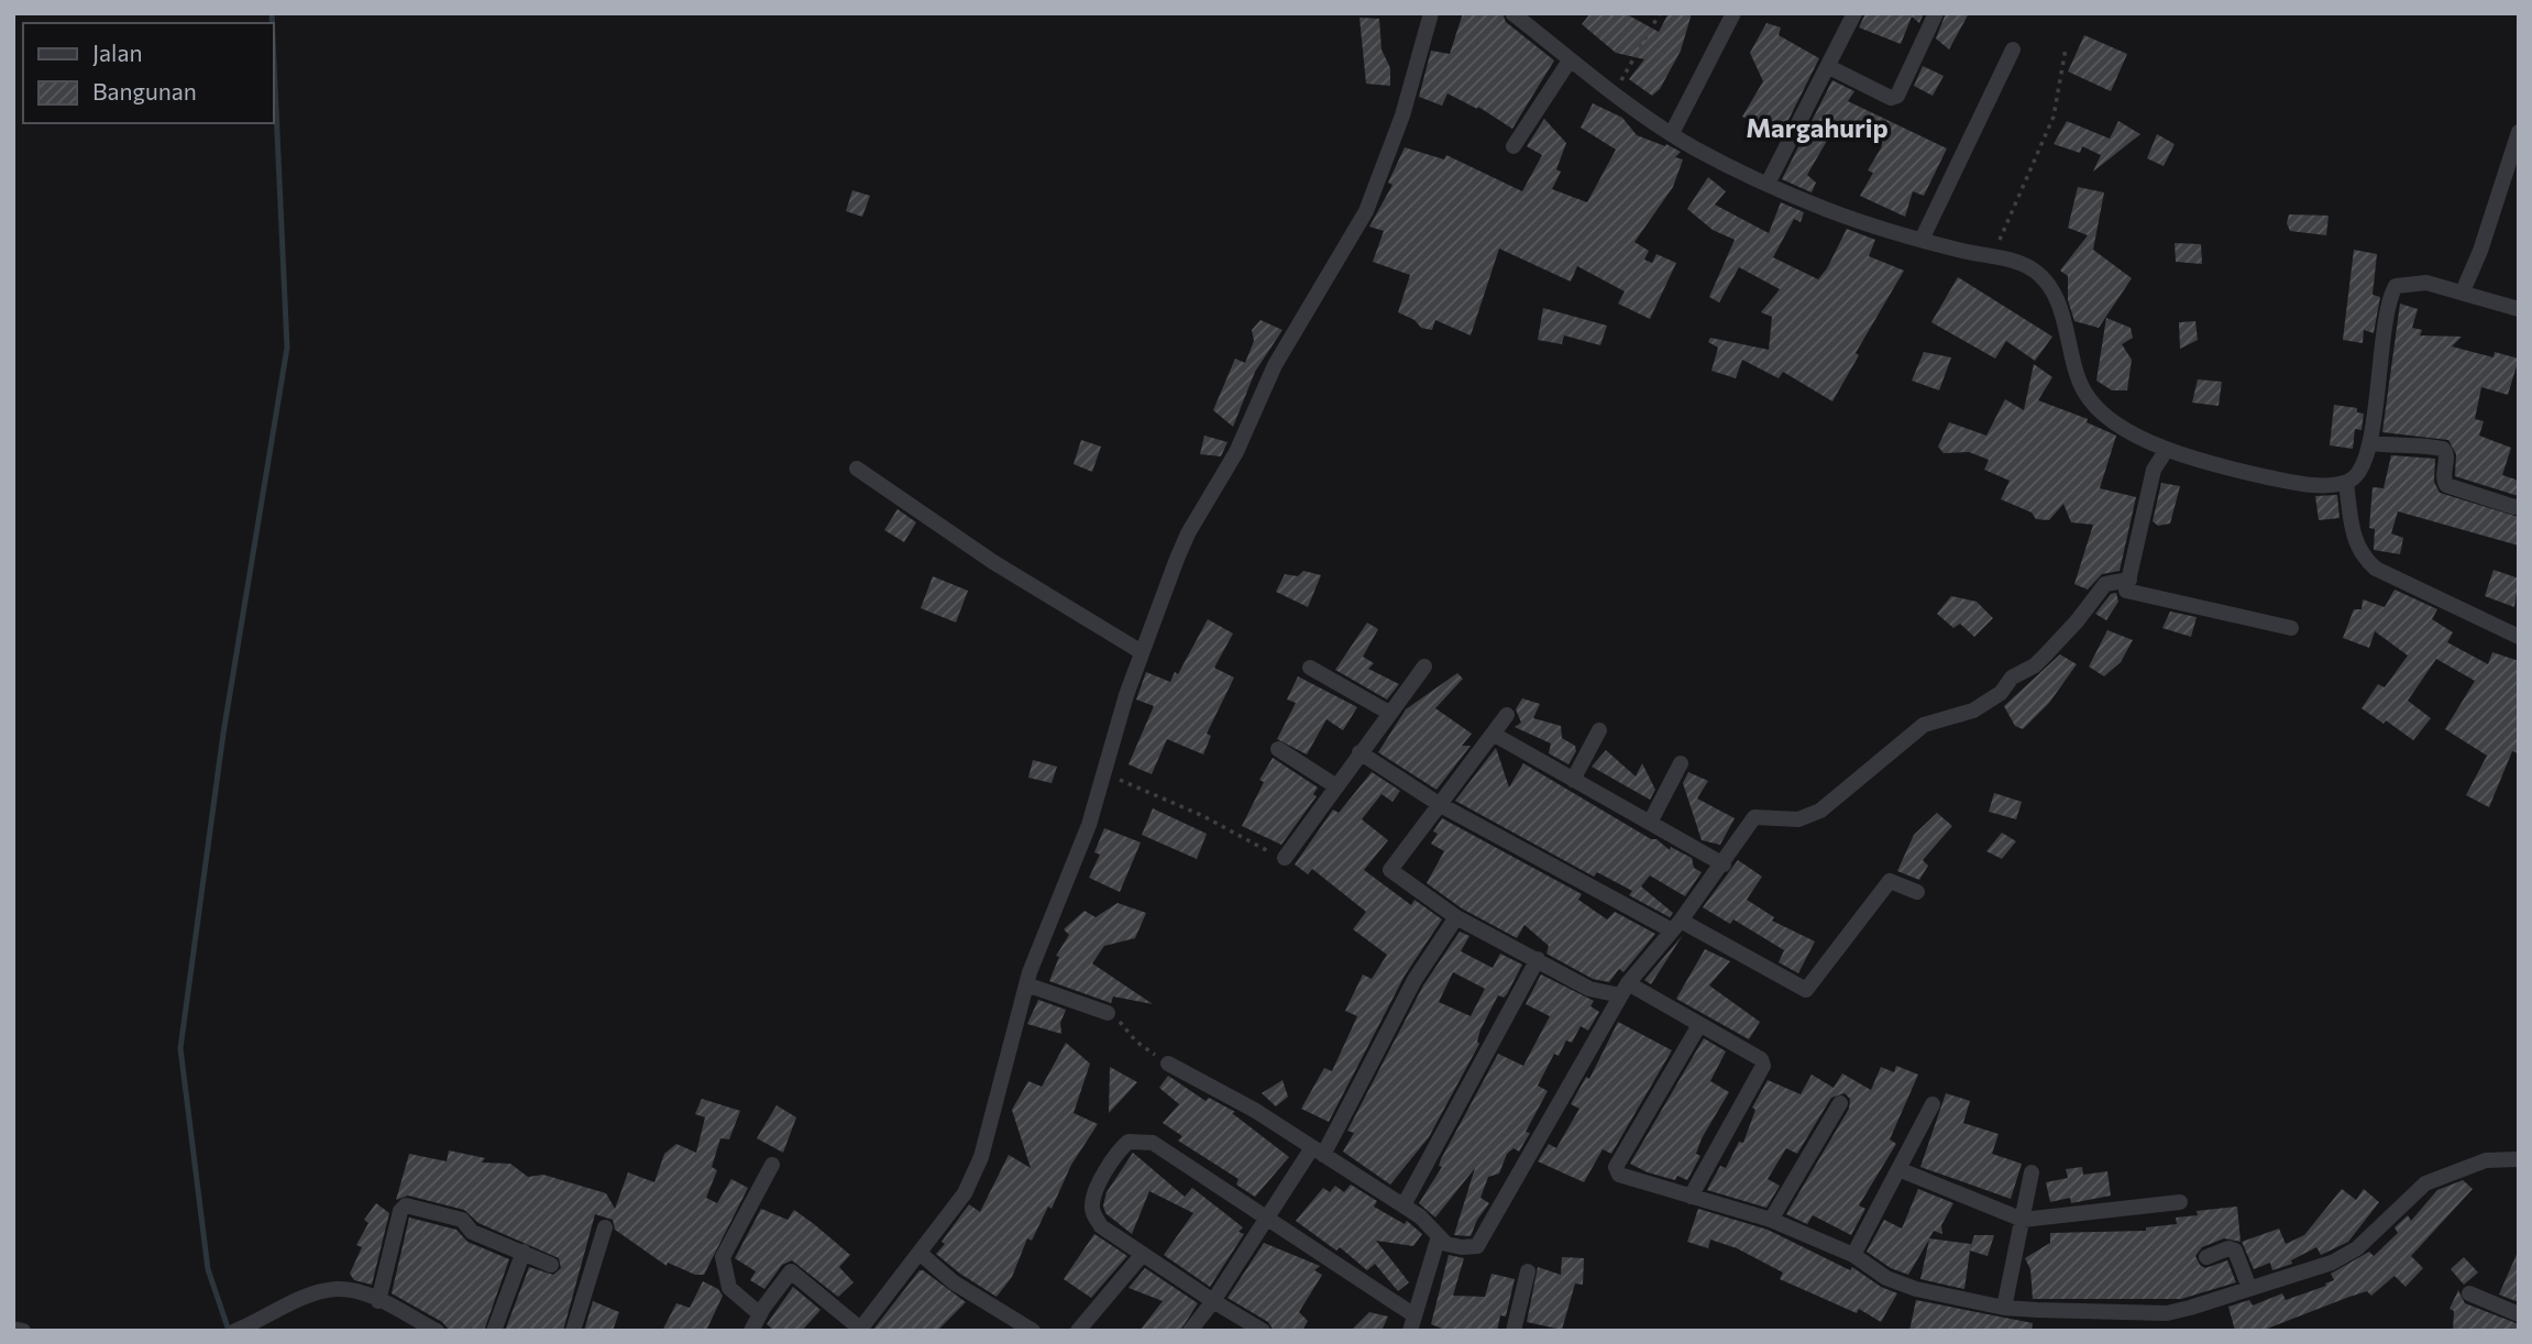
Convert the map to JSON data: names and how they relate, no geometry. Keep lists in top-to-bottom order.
{
  "districts": ["Margahurip"],
  "legend": ["Jalan", "Bangunan"]
}
